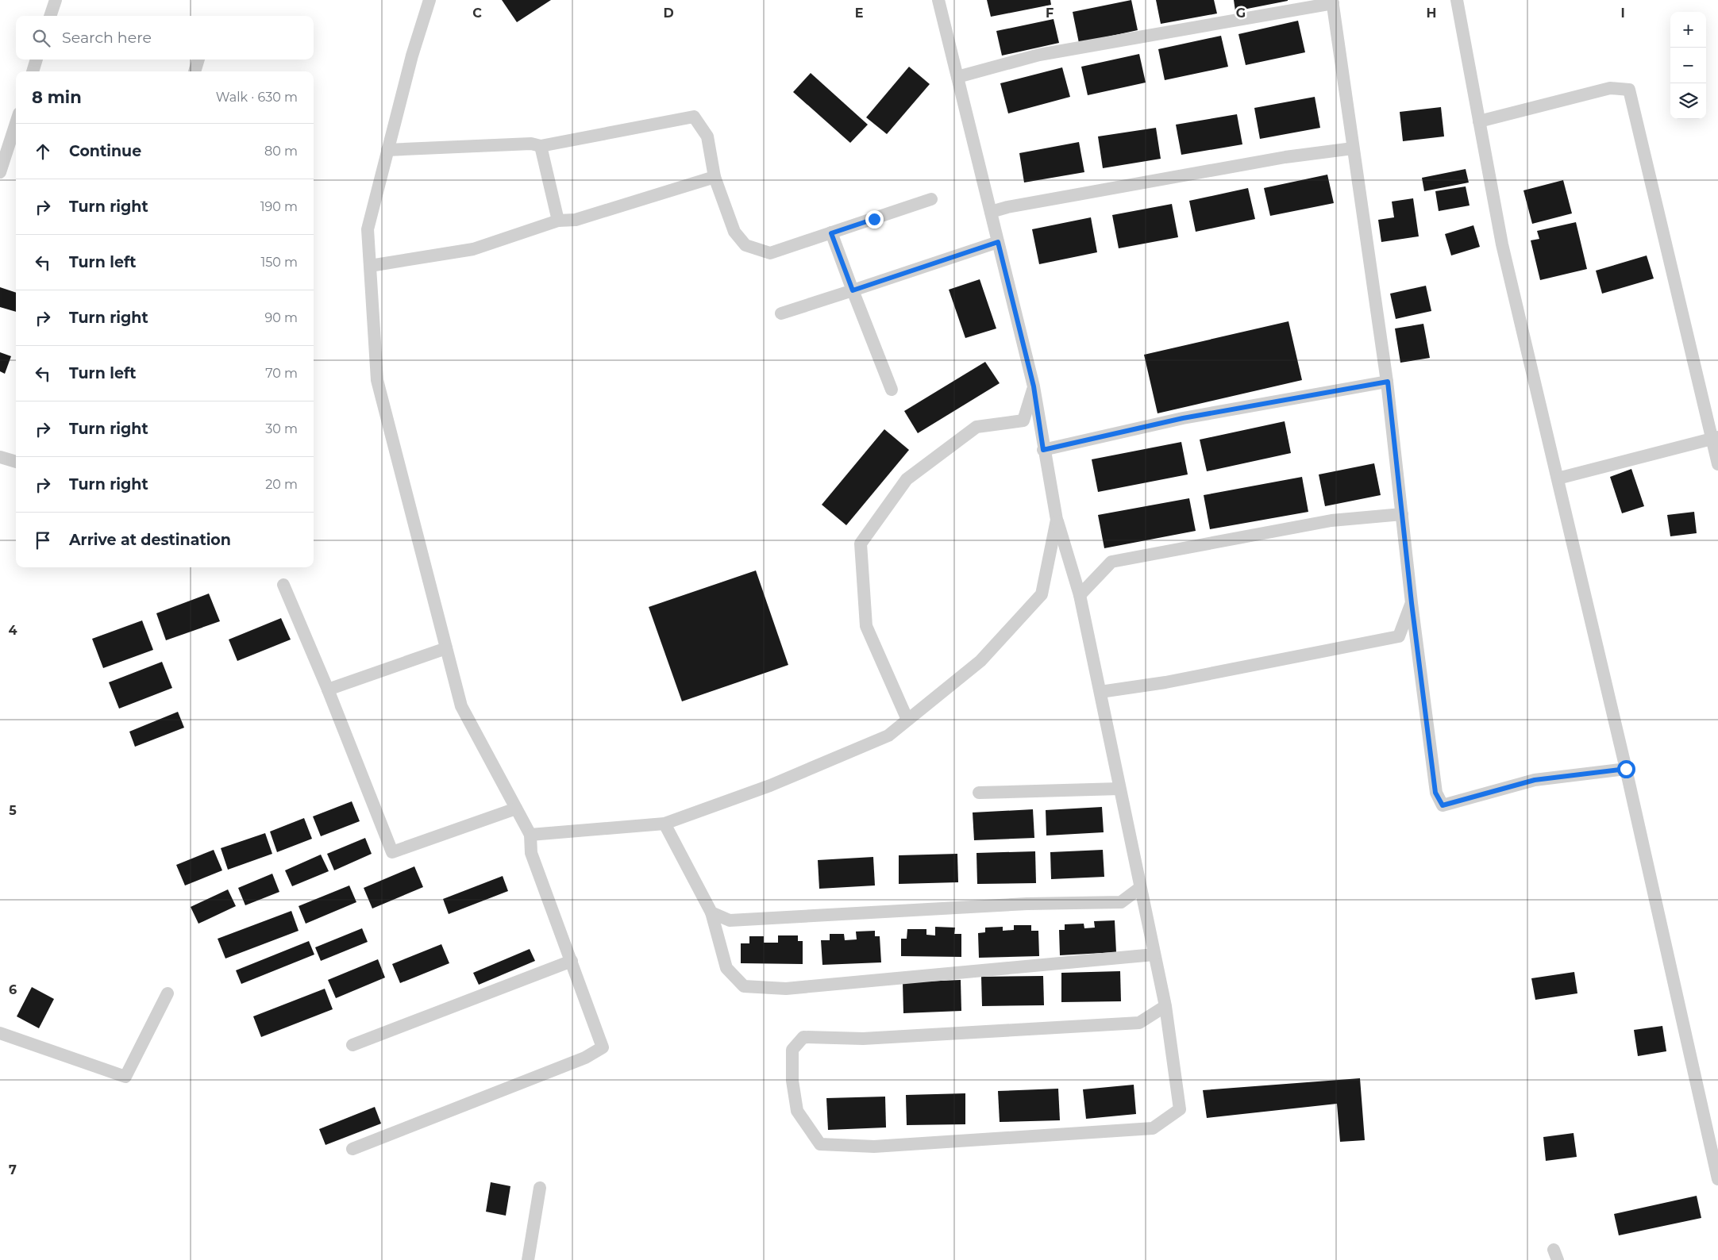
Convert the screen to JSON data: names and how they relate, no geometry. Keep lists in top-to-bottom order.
{
  "page": {
    "map_buttons": ["+", "−"],
    "search": "Search here",
    "heading": ["8 min", "Walk · 630 m"],
    "list": [
      ["Continue", "80 m"],
      ["Turn right", "190 m"],
      ["Turn left", "150 m"],
      ["Turn right", "90 m"],
      ["Turn left", "70 m"],
      ["Turn right", "30 m"],
      ["Turn right", "20 m"],
      "Arrive at destination"
    ]
  },
  "grid": {
    "columns": [
      "C",
      "D",
      "E",
      "F",
      "G",
      "H",
      "I"
    ],
    "rows": [
      "4",
      "5",
      "6",
      "7"
    ]
  }
}
